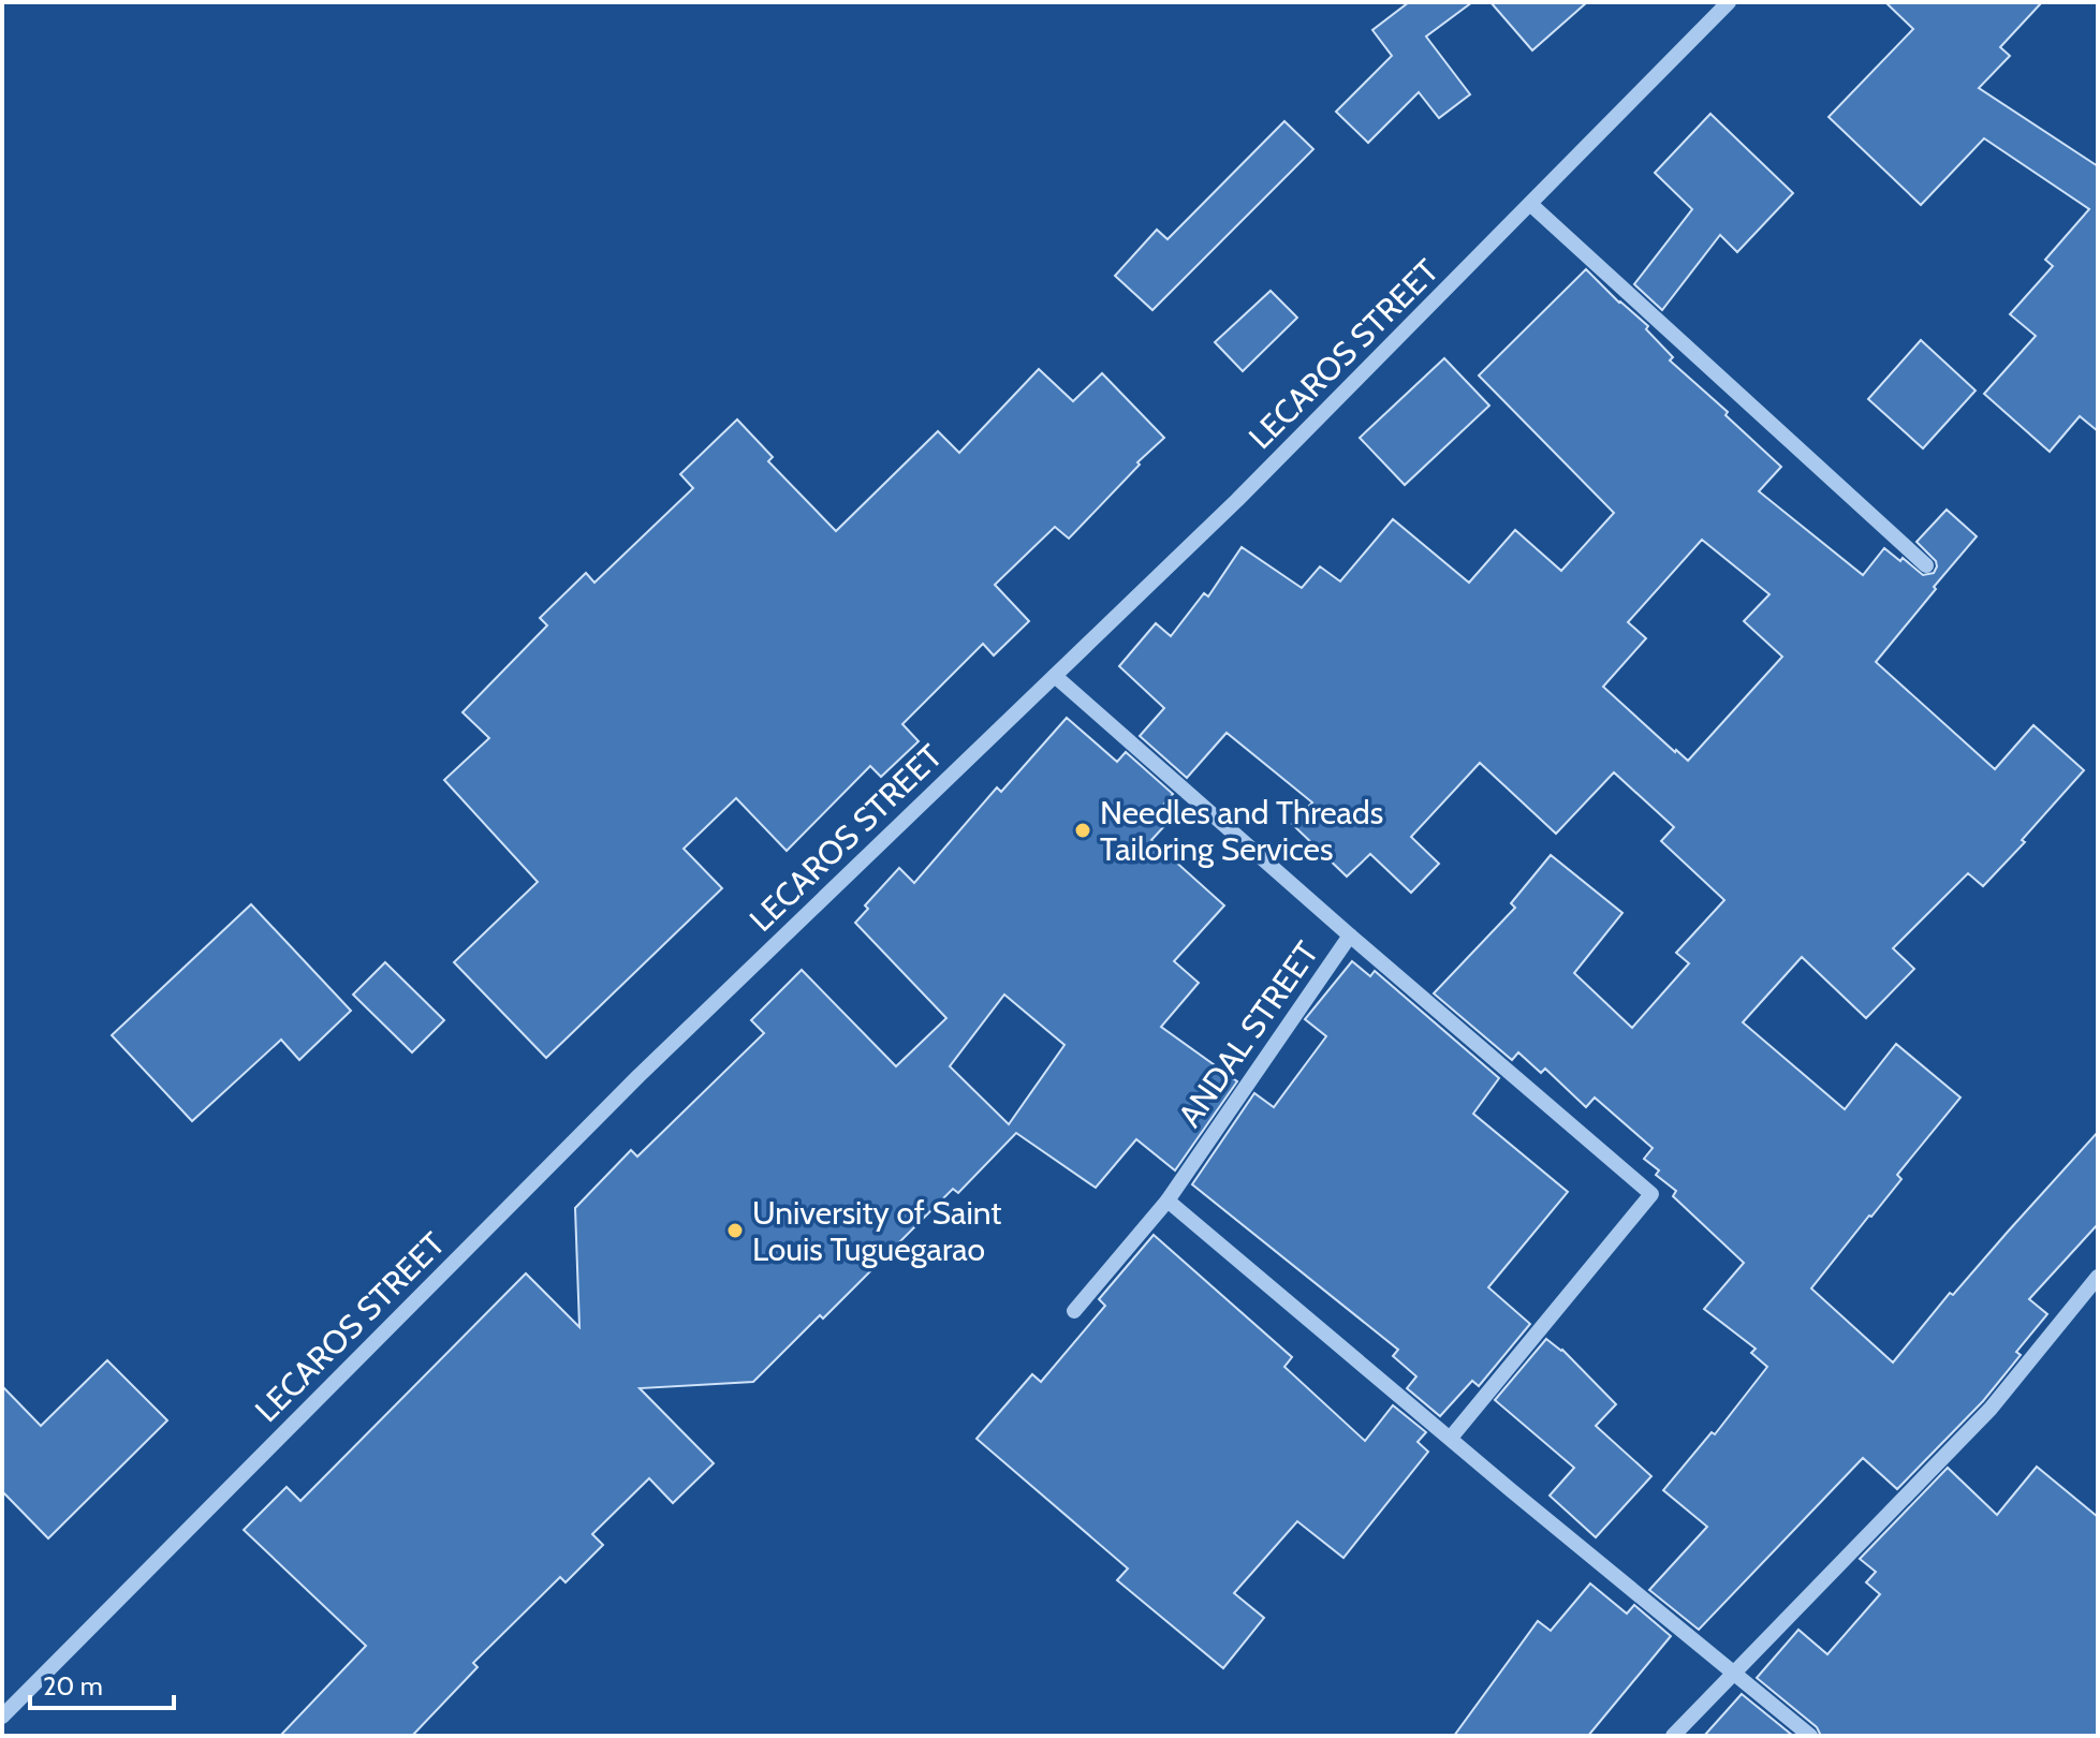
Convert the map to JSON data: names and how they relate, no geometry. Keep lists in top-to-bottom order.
{
  "streets": {
    "street": ["LECAROS STREET", "ANDAL STREET"]
  },
  "crossings": [
    ["LECAROS STREET", "ANDAL STREET"]
  ],
  "places": ["Needles and Threads Tailoring Services", "University of Saint Louis Tuguegarao"],
  "scale_bar": "20 m"
}
